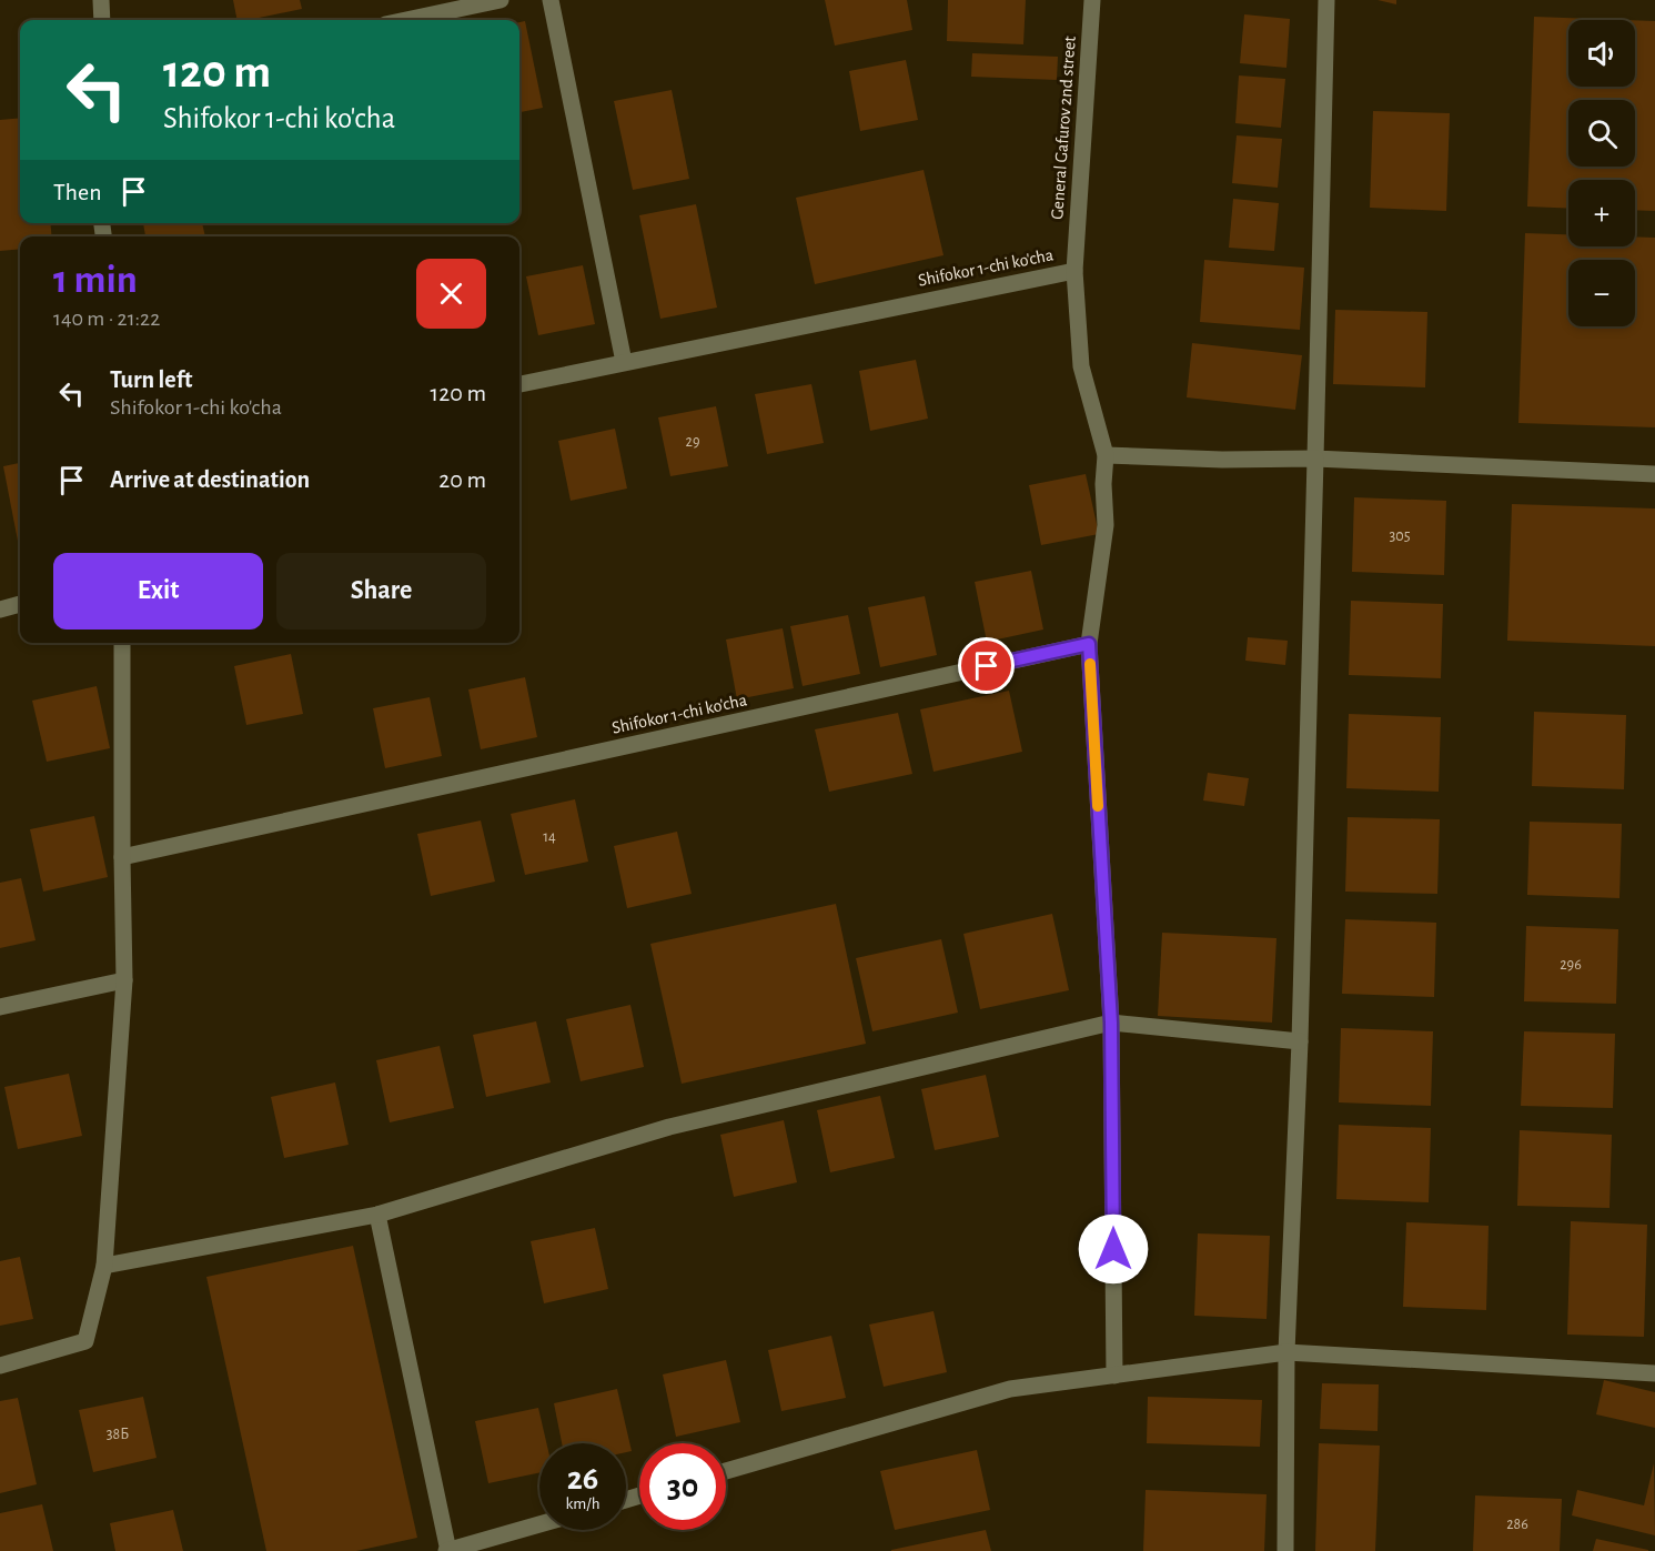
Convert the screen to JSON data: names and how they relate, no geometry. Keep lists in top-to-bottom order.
{
  "streets": {
    "street": ["General Gafurov 2nd street", "Shifokor 1-chi ko'cha"]
  },
  "crossings": [
    ["General Gafurov 2nd street", "Shifokor 1-chi ko'cha"]
  ],
  "house_numbers": [
    "29",
    "305",
    "14",
    "296",
    "38Б",
    "286"
  ],
  "page": {
    "map_buttons": ["+", "−"],
    "turn": ["120 m", "Shifokor 1-chi ko'cha"],
    "then": "Then",
    "heading": ["1 min", "140 m · 21:22"],
    "list": [
      {
        "name": "Turn left",
        "note": "Shifokor 1-chi ko'cha",
        "value": "120 m"
      },
      {
        "name": "Arrive at destination",
        "value": "20 m"
      }
    ],
    "buttons": ["Exit", "Share"],
    "speed": "26 km/h",
    "limit": "30"
  }
}
